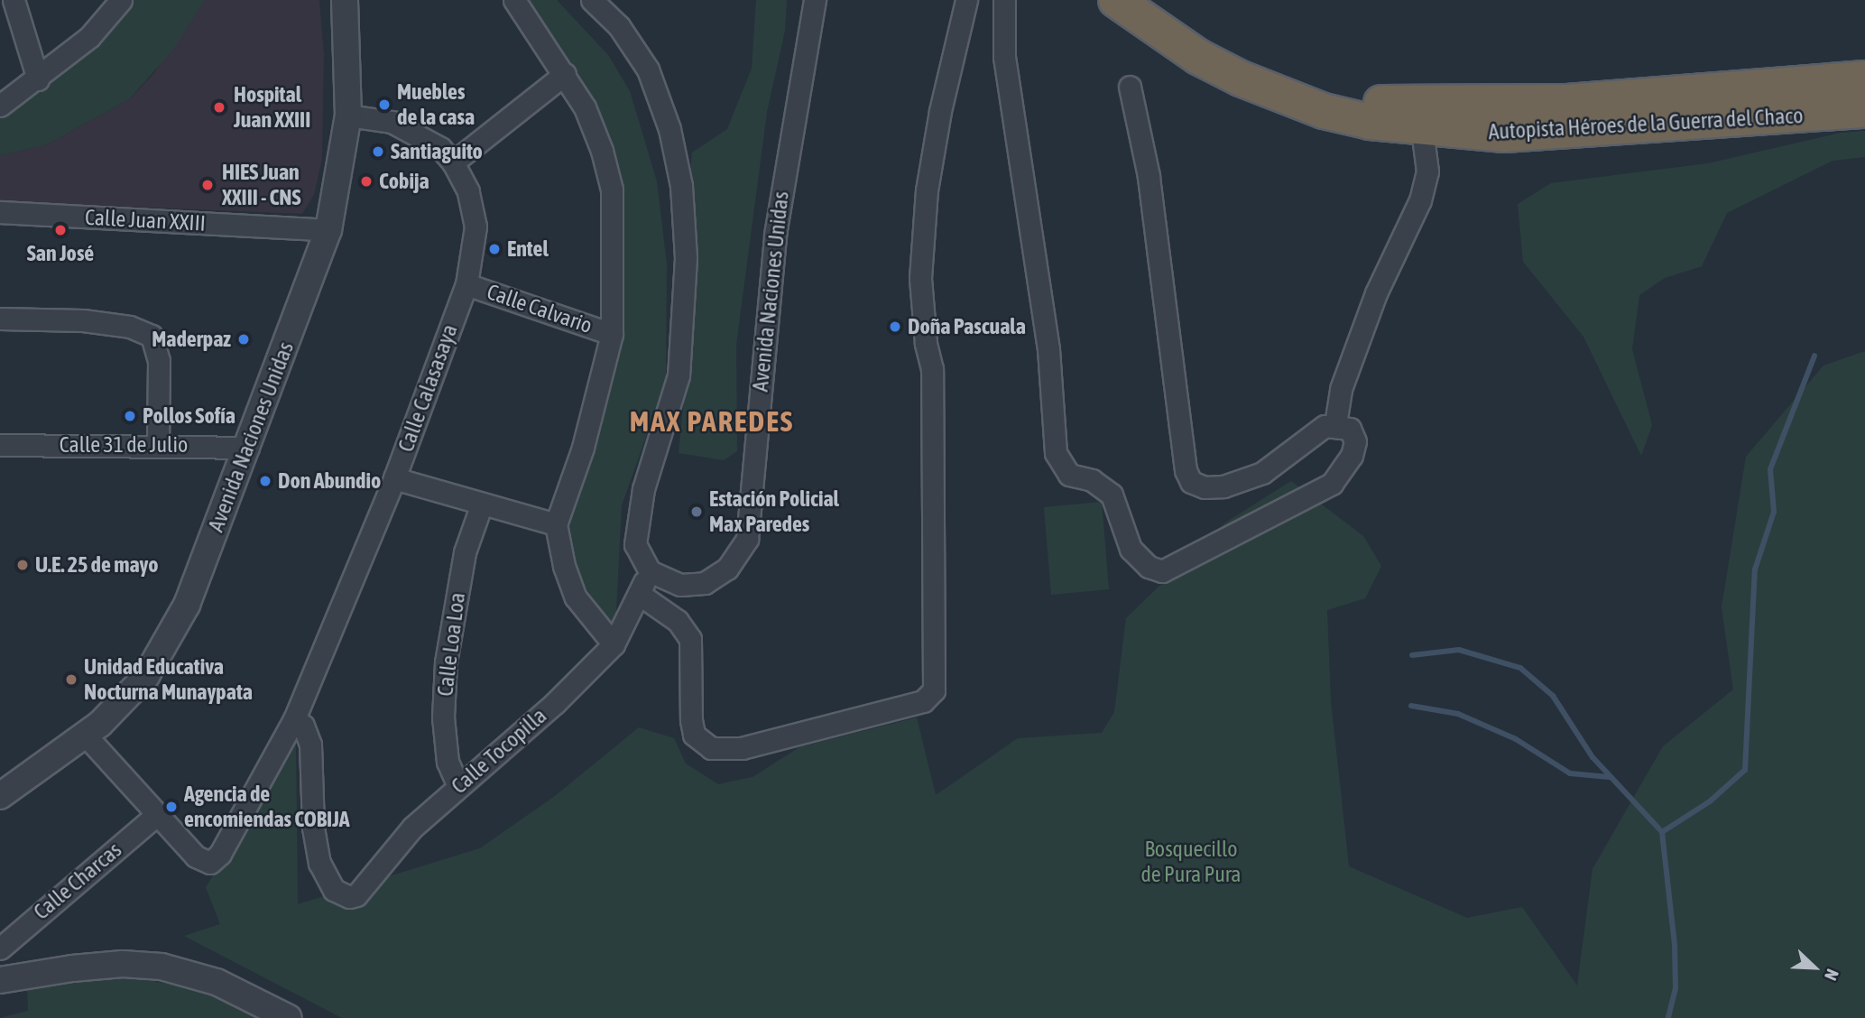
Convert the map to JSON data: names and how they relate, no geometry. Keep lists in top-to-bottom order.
{
  "streets": {
    "highway": ["Autopista Héroes de la Guerra del Chaco"],
    "street": [
      "Calle Juan XXIII",
      "Avenida Naciones Unidas",
      "Calle Calvario",
      "Calle Calasasaya",
      "Calle 31 de Julio",
      "Calle Loa Loa",
      "Calle Tocopilla",
      "Calle Charcas"
    ]
  },
  "crossings": [
    ["Calle Juan XXIII", "Avenida Naciones Unidas"],
    ["Avenida Naciones Unidas", "Calle Calasasaya"],
    ["Avenida Naciones Unidas", "Calle 31 de Julio"],
    ["Avenida Naciones Unidas", "Calle Tocopilla"],
    ["Calle Calvario", "Calle Calasasaya"],
    ["Calle Calasasaya", "Calle Tocopilla"],
    ["Calle Calasasaya", "Calle Charcas"],
    ["Calle Loa Loa", "Calle Tocopilla"]
  ],
  "districts": ["MAX PAREDES"],
  "parks": ["Bosquecillo de Pura Pura"],
  "places": [
    "Muebles de la casa",
    "Hospital Juan XXIII",
    "Santiaguito",
    "Cobija",
    "HIES Juan XXIII - CNS",
    "San José",
    "Entel",
    "Doña Pascuala",
    "Maderpaz",
    "Pollos Sofía",
    "Don Abundio",
    "Estación Policial Max Paredes",
    "U.E. 25 de mayo",
    "Unidad Educativa Nocturna Munaypata",
    "Agencia de encomiendas COBIJA"
  ],
  "north": "bottom right"
}
